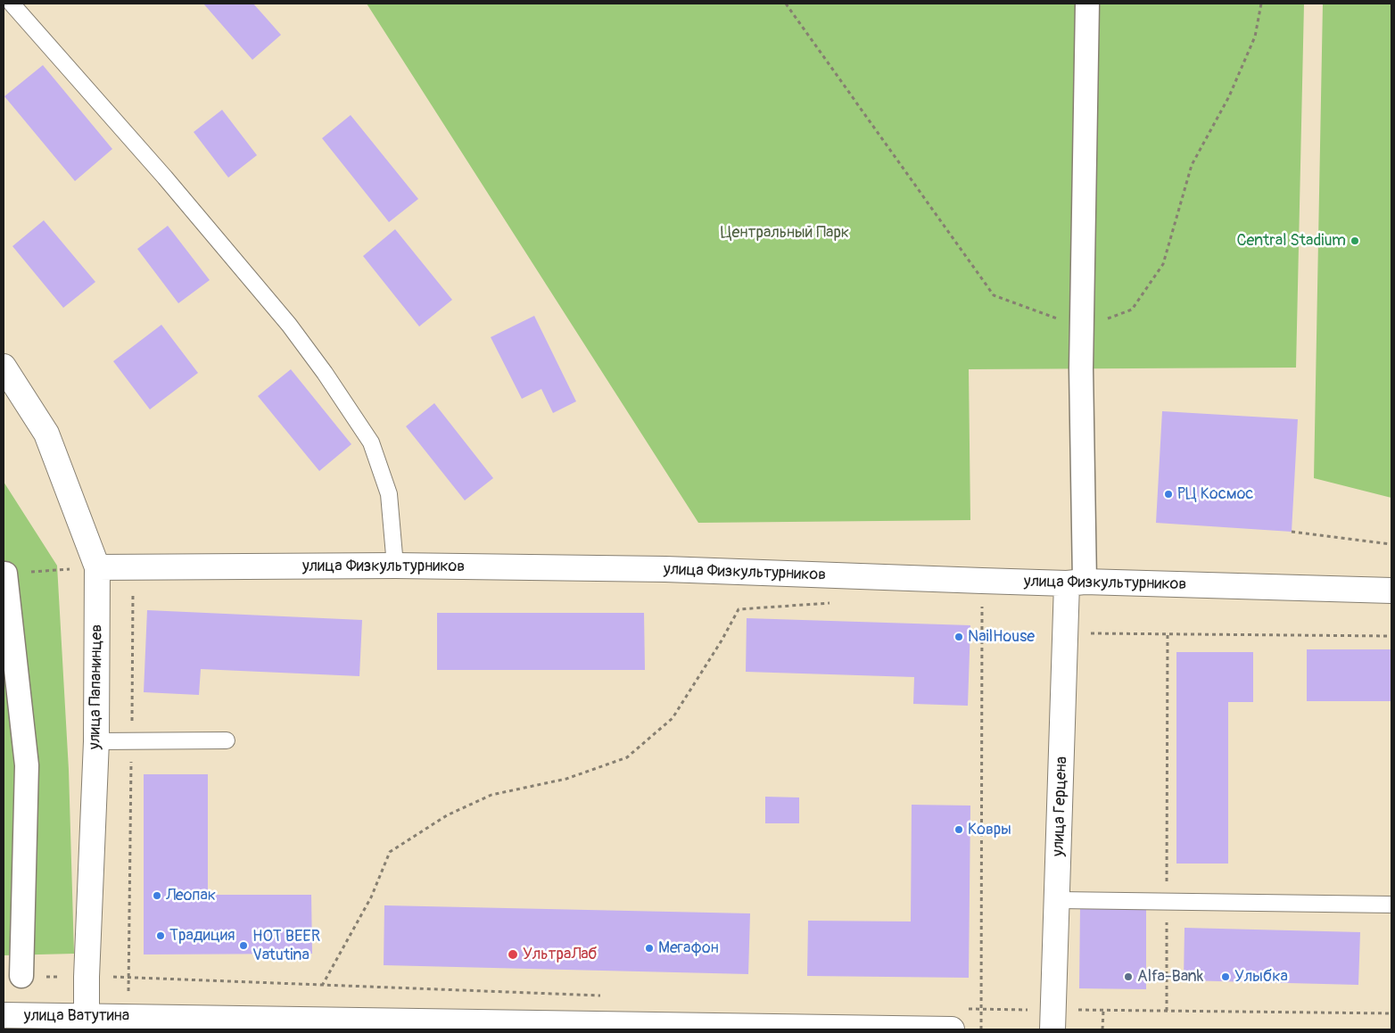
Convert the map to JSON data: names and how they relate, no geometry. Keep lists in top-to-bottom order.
{
  "streets": {
    "street": [
      "улица Физкультурников",
      "улица Папанинцев",
      "улица Герцена",
      "улица Ватутина"
    ]
  },
  "crossings": [
    ["улица Физкультурников", "улица Папанинцев"],
    ["улица Физкультурников", "улица Герцена"],
    ["улица Папанинцев", "улица Ватутина"]
  ],
  "parks": ["Центральный Парк"],
  "places": [
    "Central Stadium",
    "РЦ Космос",
    "NailHouse",
    "Ковры",
    "Леопак",
    "Традиция",
    "HOT BEER Vatutina",
    "Мегафон",
    "УльтраЛаб",
    "Alfa-Bank",
    "Улыбка"
  ]
}
